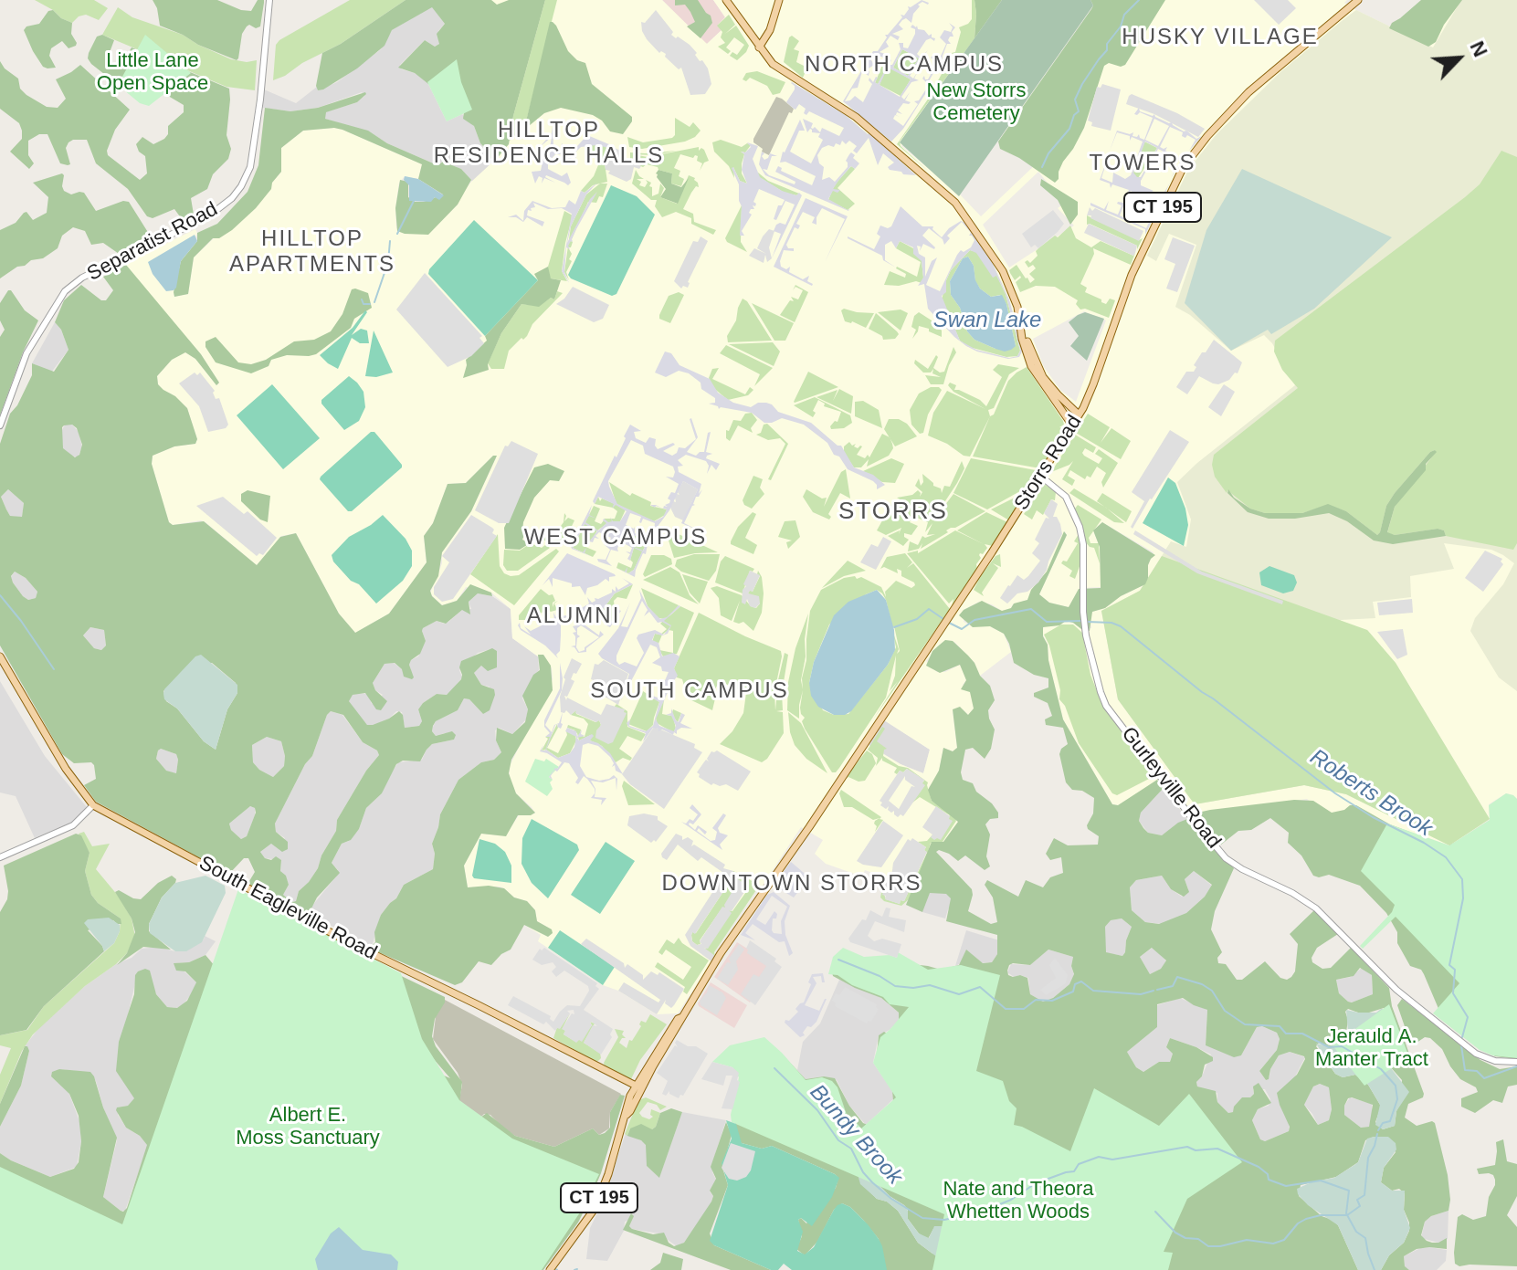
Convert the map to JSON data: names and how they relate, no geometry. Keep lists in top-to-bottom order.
{
  "streets": {
    "main road": ["CT 195", "Storrs Road", "South Eagleville Road"],
    "street": ["Separatist Road", "Gurleyville Road"]
  },
  "crossings": [
    ["Storrs Road", "Gurleyville Road"],
    ["Storrs Road", "South Eagleville Road"]
  ],
  "districts": [
    "HUSKY VILLAGE",
    "NORTH CAMPUS",
    "HILLTOP RESIDENCE HALLS",
    "TOWERS",
    "HILLTOP APARTMENTS",
    "STORRS",
    "WEST CAMPUS",
    "ALUMNI",
    "SOUTH CAMPUS",
    "DOWNTOWN STORRS"
  ],
  "water": ["Swan Lake", "Roberts Brook", "Bundy Brook"],
  "parks": [
    "Little Lane Open Space",
    "New Storrs Cemetery",
    "Jerauld A. Manter Tract",
    "Albert E. Moss Sanctuary",
    "Nate and Theora Whetten Woods"
  ],
  "north": "top right"
}
